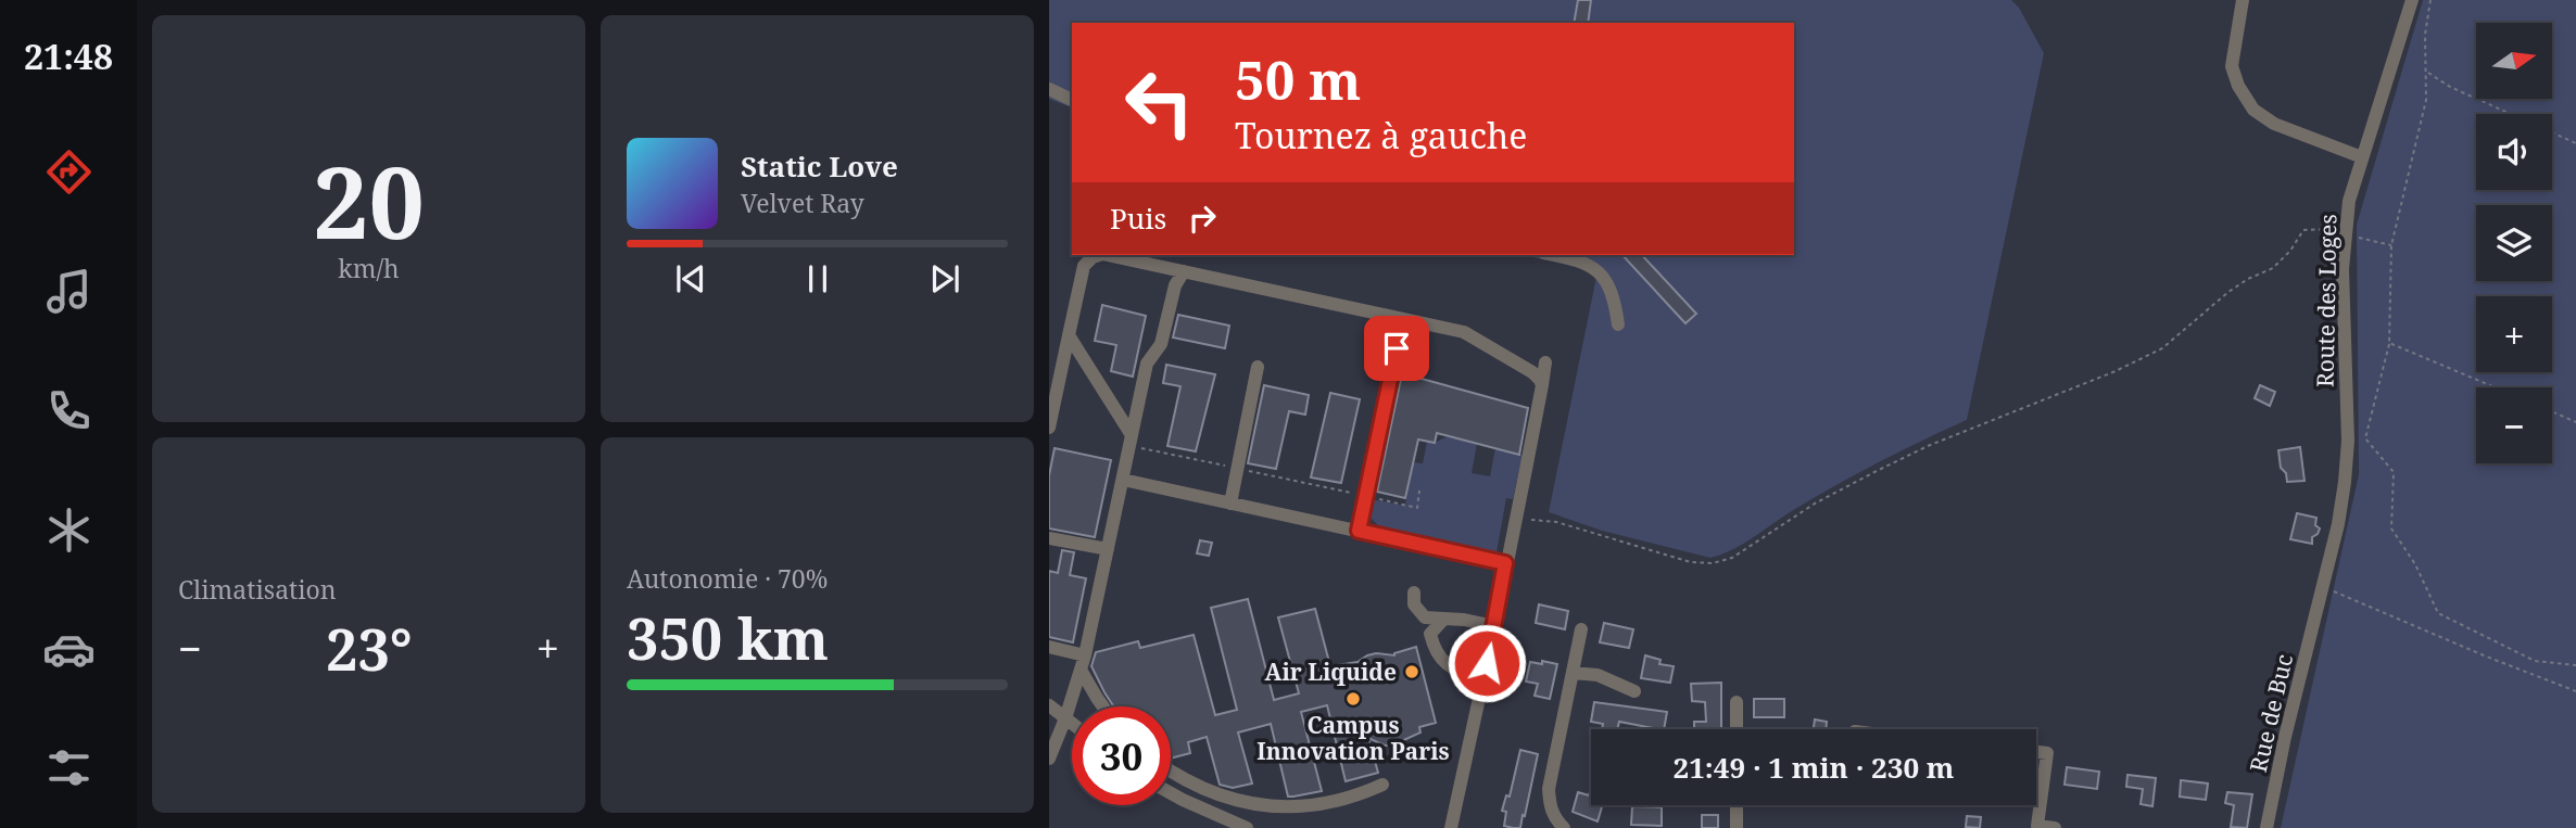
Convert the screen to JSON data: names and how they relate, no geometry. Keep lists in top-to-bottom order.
{
  "streets": {
    "street": ["Route des Loges", "Rue de Buc"]
  },
  "crossings": [
    ["Route des Loges", "Rue de Buc"]
  ],
  "places": ["Air Liquide", "Campus Innovation Paris"],
  "north": "right",
  "page": {
    "tabs": "21:48",
    "tile": [
      ["20", "km/h"],
      "Climatisation",
      ["Autonomie · 70%", "350 km"]
    ],
    "map_buttons": ["+", "−"],
    "turn": ["50 m", "Tournez à gauche"],
    "song": ["Static Love", "Velvet Ray"],
    "then": "Puis",
    "heat": ["−", "23°", "+"],
    "limit": "30",
    "trip": "21:49 · 1 min · 230 m"
  }
}
